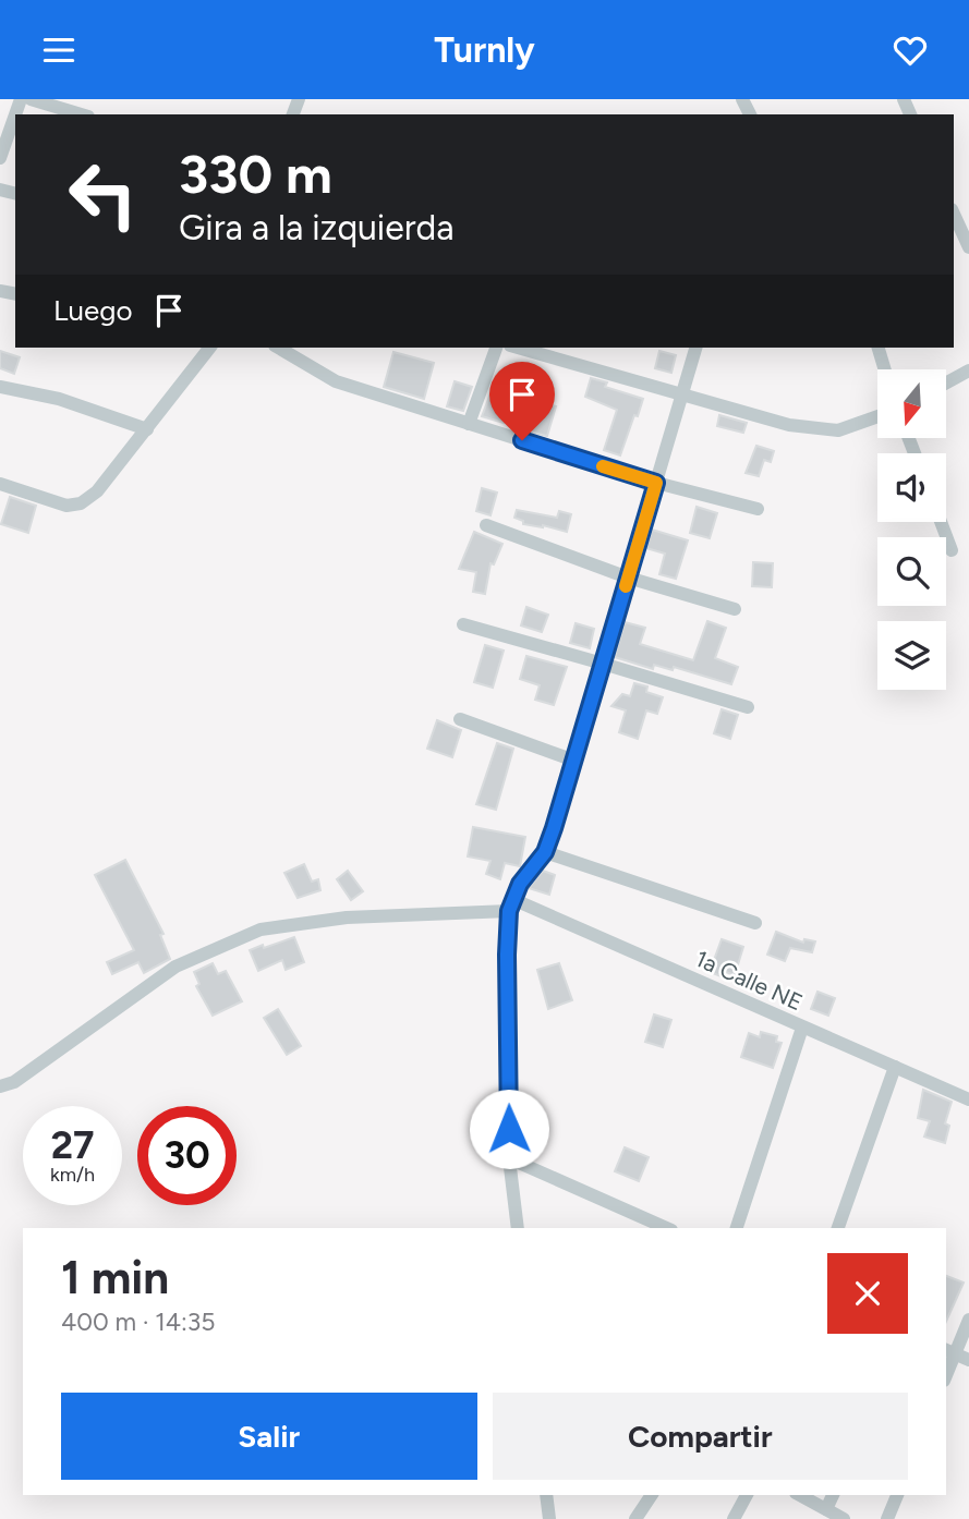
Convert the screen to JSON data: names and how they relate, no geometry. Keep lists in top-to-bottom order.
{
  "streets": {
    "street": ["1a Calle NE"]
  },
  "north": "bottom",
  "page": {
    "header": "Turnly",
    "turn": ["330 m", "Gira a la izquierda"],
    "then": "Luego",
    "speed": "27 km/h",
    "limit": "30",
    "heading": ["1 min", "400 m · 14:35"],
    "buttons": ["Salir", "Compartir"]
  }
}
